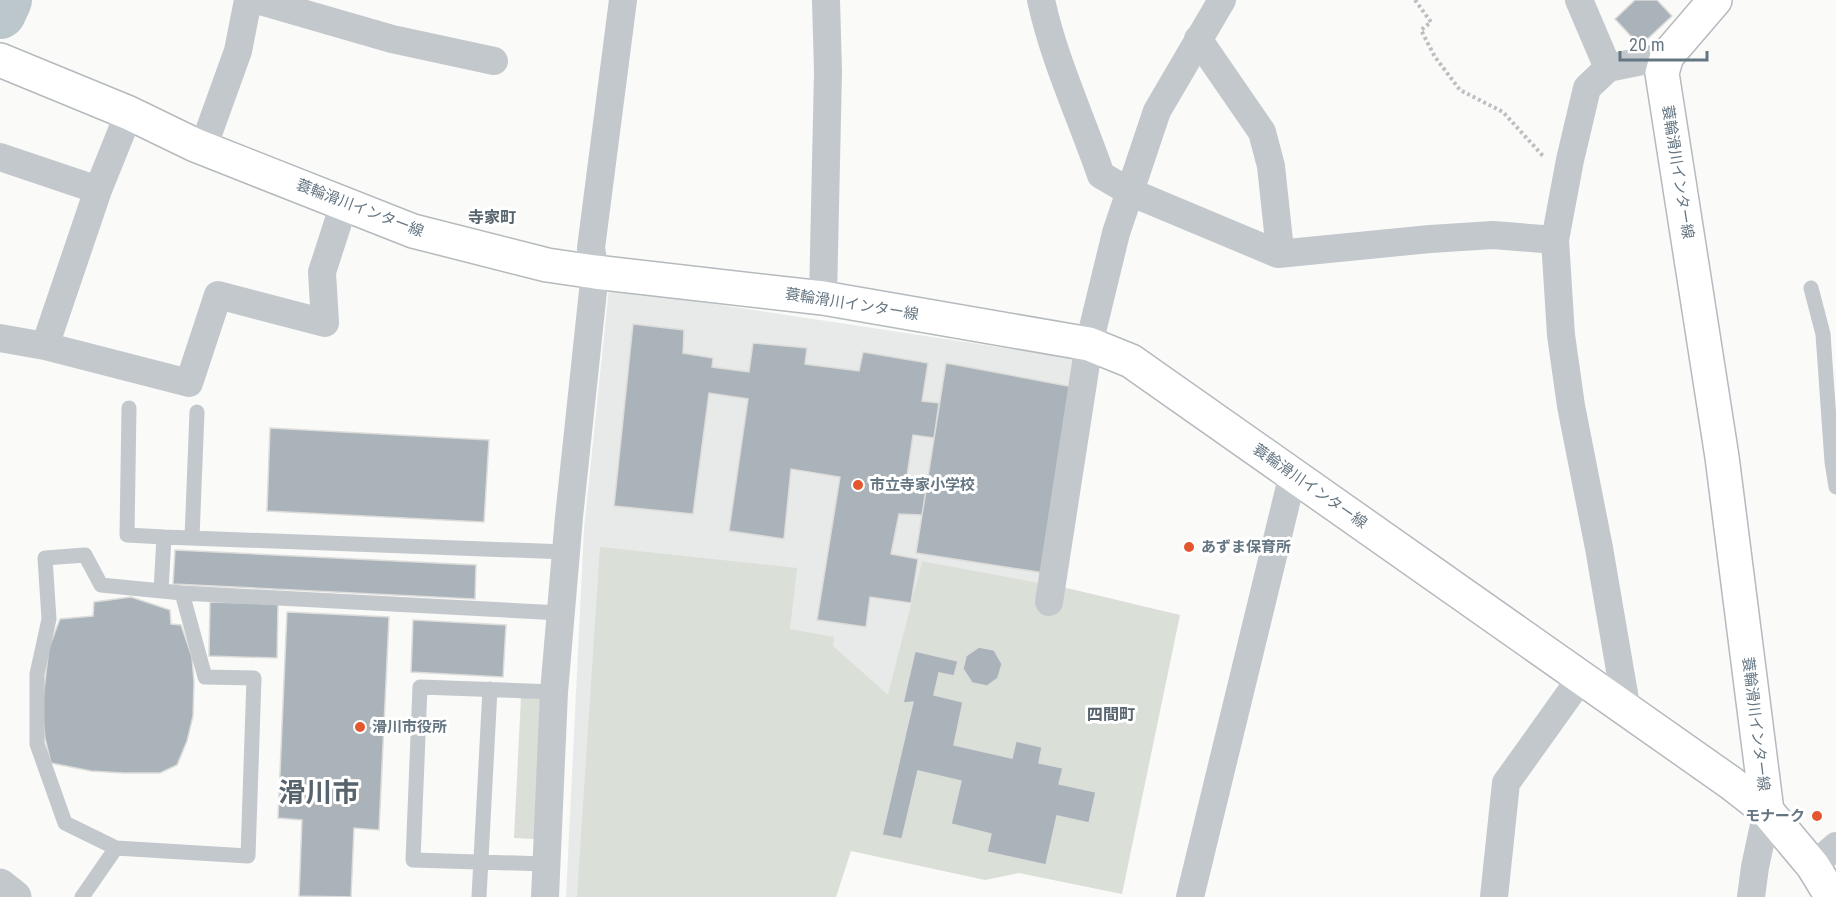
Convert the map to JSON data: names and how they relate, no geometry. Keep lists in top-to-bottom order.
{
  "streets": {
    "main road": ["蓑輪滑川インター線"]
  },
  "districts": ["寺家町", "四間町", "滑川市"],
  "places": [
    "市立寺家小学校",
    "あずま保育所",
    "滑川市役所",
    "モナーク"
  ],
  "scale_bar": "20 m"
}
